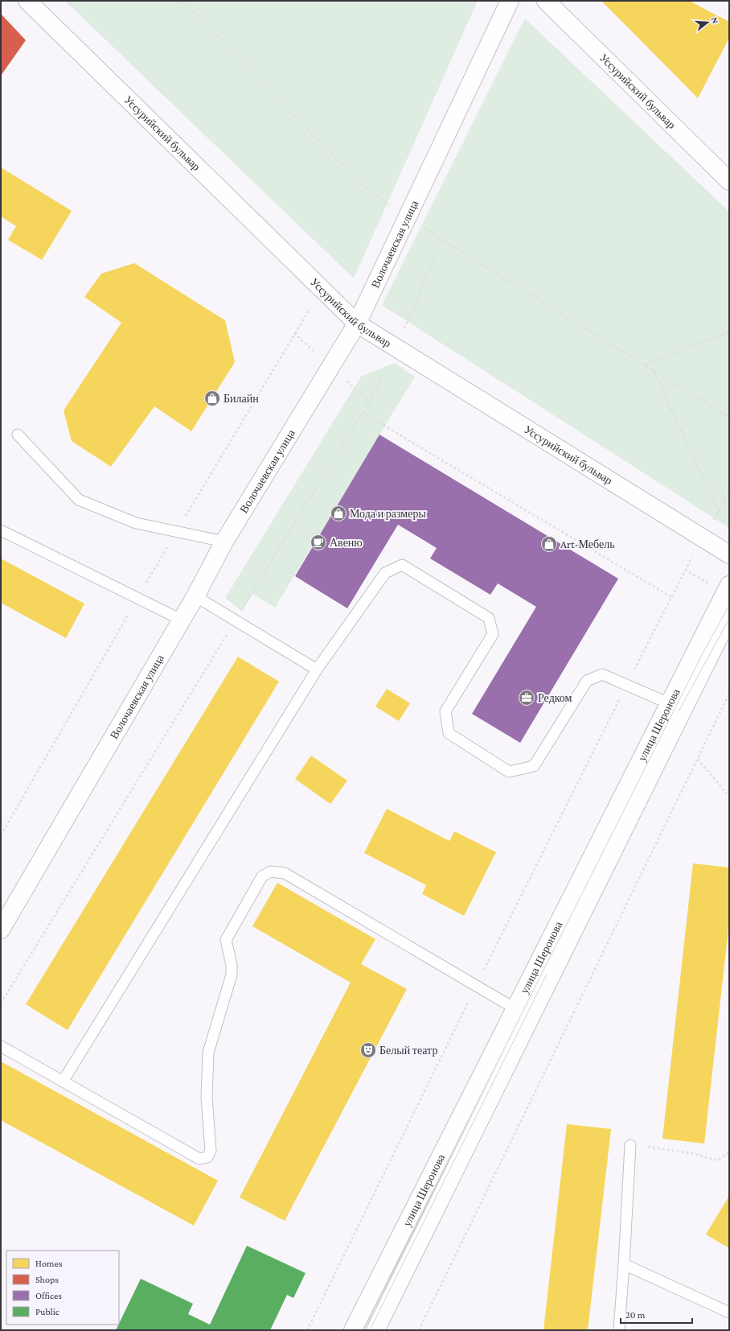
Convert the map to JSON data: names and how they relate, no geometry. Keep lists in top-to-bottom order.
{
  "streets": {
    "main road": ["Уссурийский бульвар", "Волочаевская улица", "улица Шеронова"]
  },
  "crossings": [
    ["Уссурийский бульвар", "Волочаевская улица"]
  ],
  "places": {
    "shop": ["Билайн", "Мода и размеры", "Art-Мебель"],
    "cafe": ["Авеню"],
    "office": ["Редком"],
    "theatre": ["Белый театр"]
  },
  "legend": [
    "Homes",
    "Shops",
    "Offices",
    "Public"
  ],
  "scale_bar": "20 m",
  "north": "right"
}
